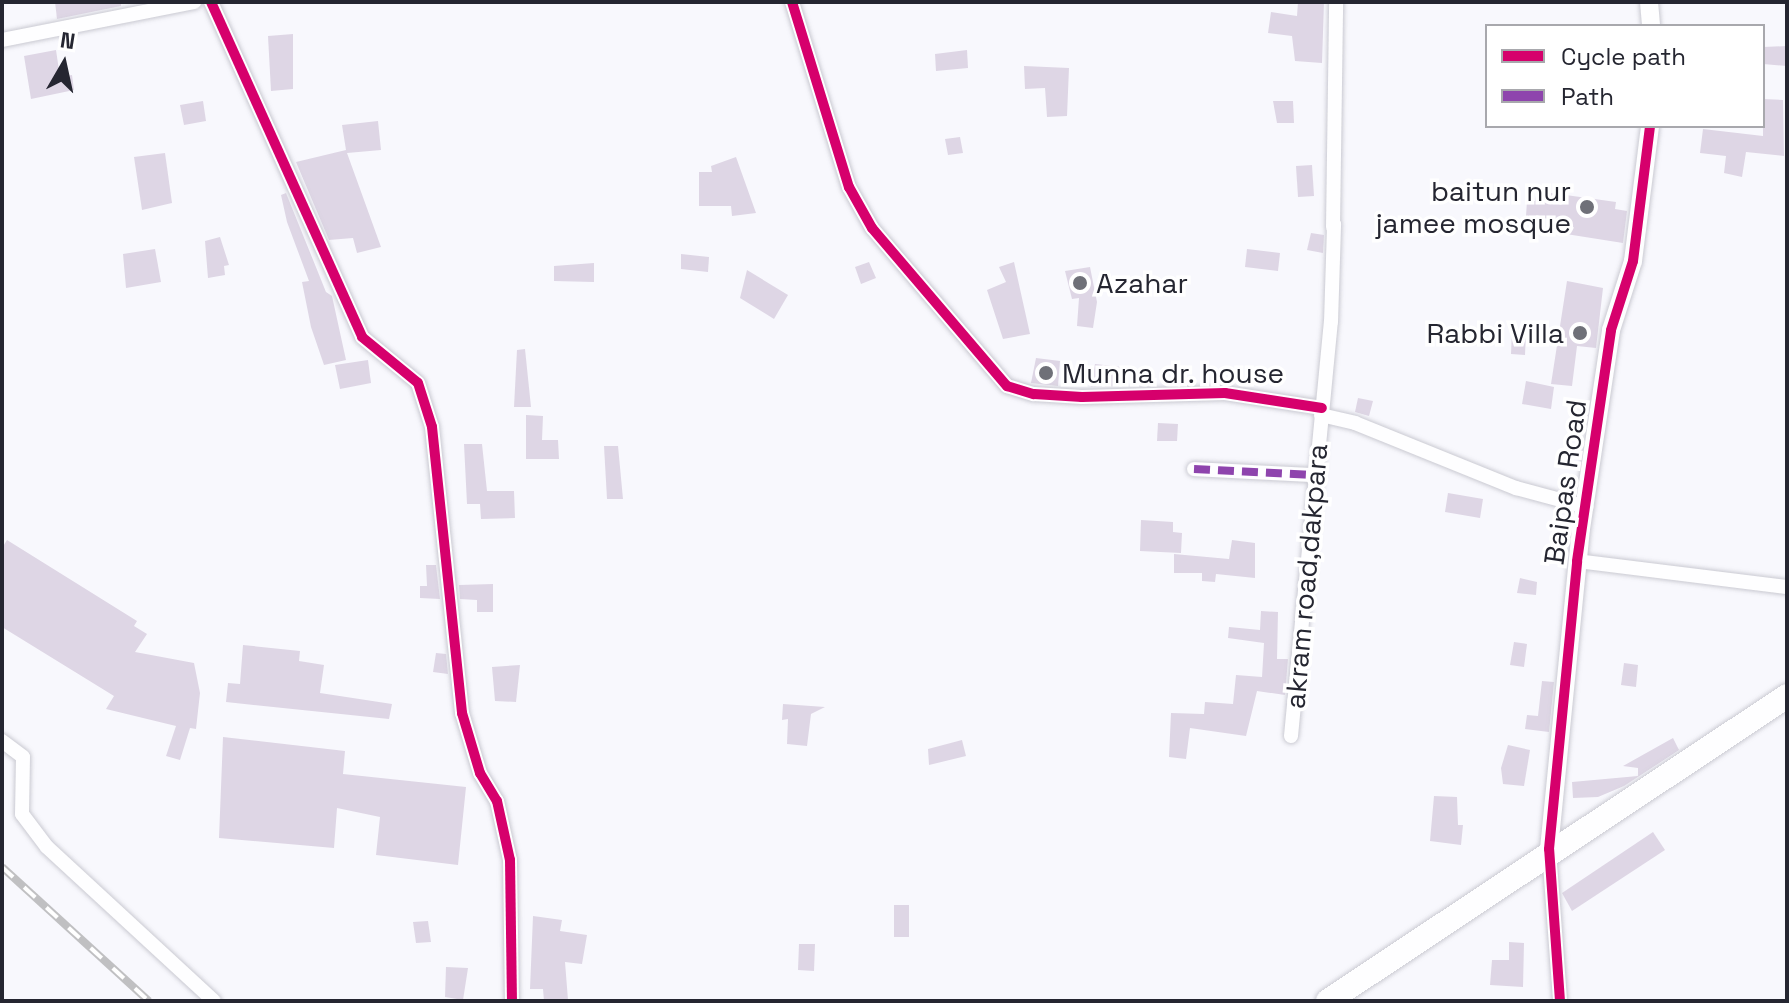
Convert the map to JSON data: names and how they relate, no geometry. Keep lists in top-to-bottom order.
{
  "streets": {
    "street": ["Baipas Road", "akram road,dakpara"]
  },
  "places": [
    "baitun nur jamee mosque",
    "Azahar",
    "Rabbi Villa",
    "Munna dr. house"
  ],
  "legend": ["Cycle path", "Path"],
  "north": "top"
}
